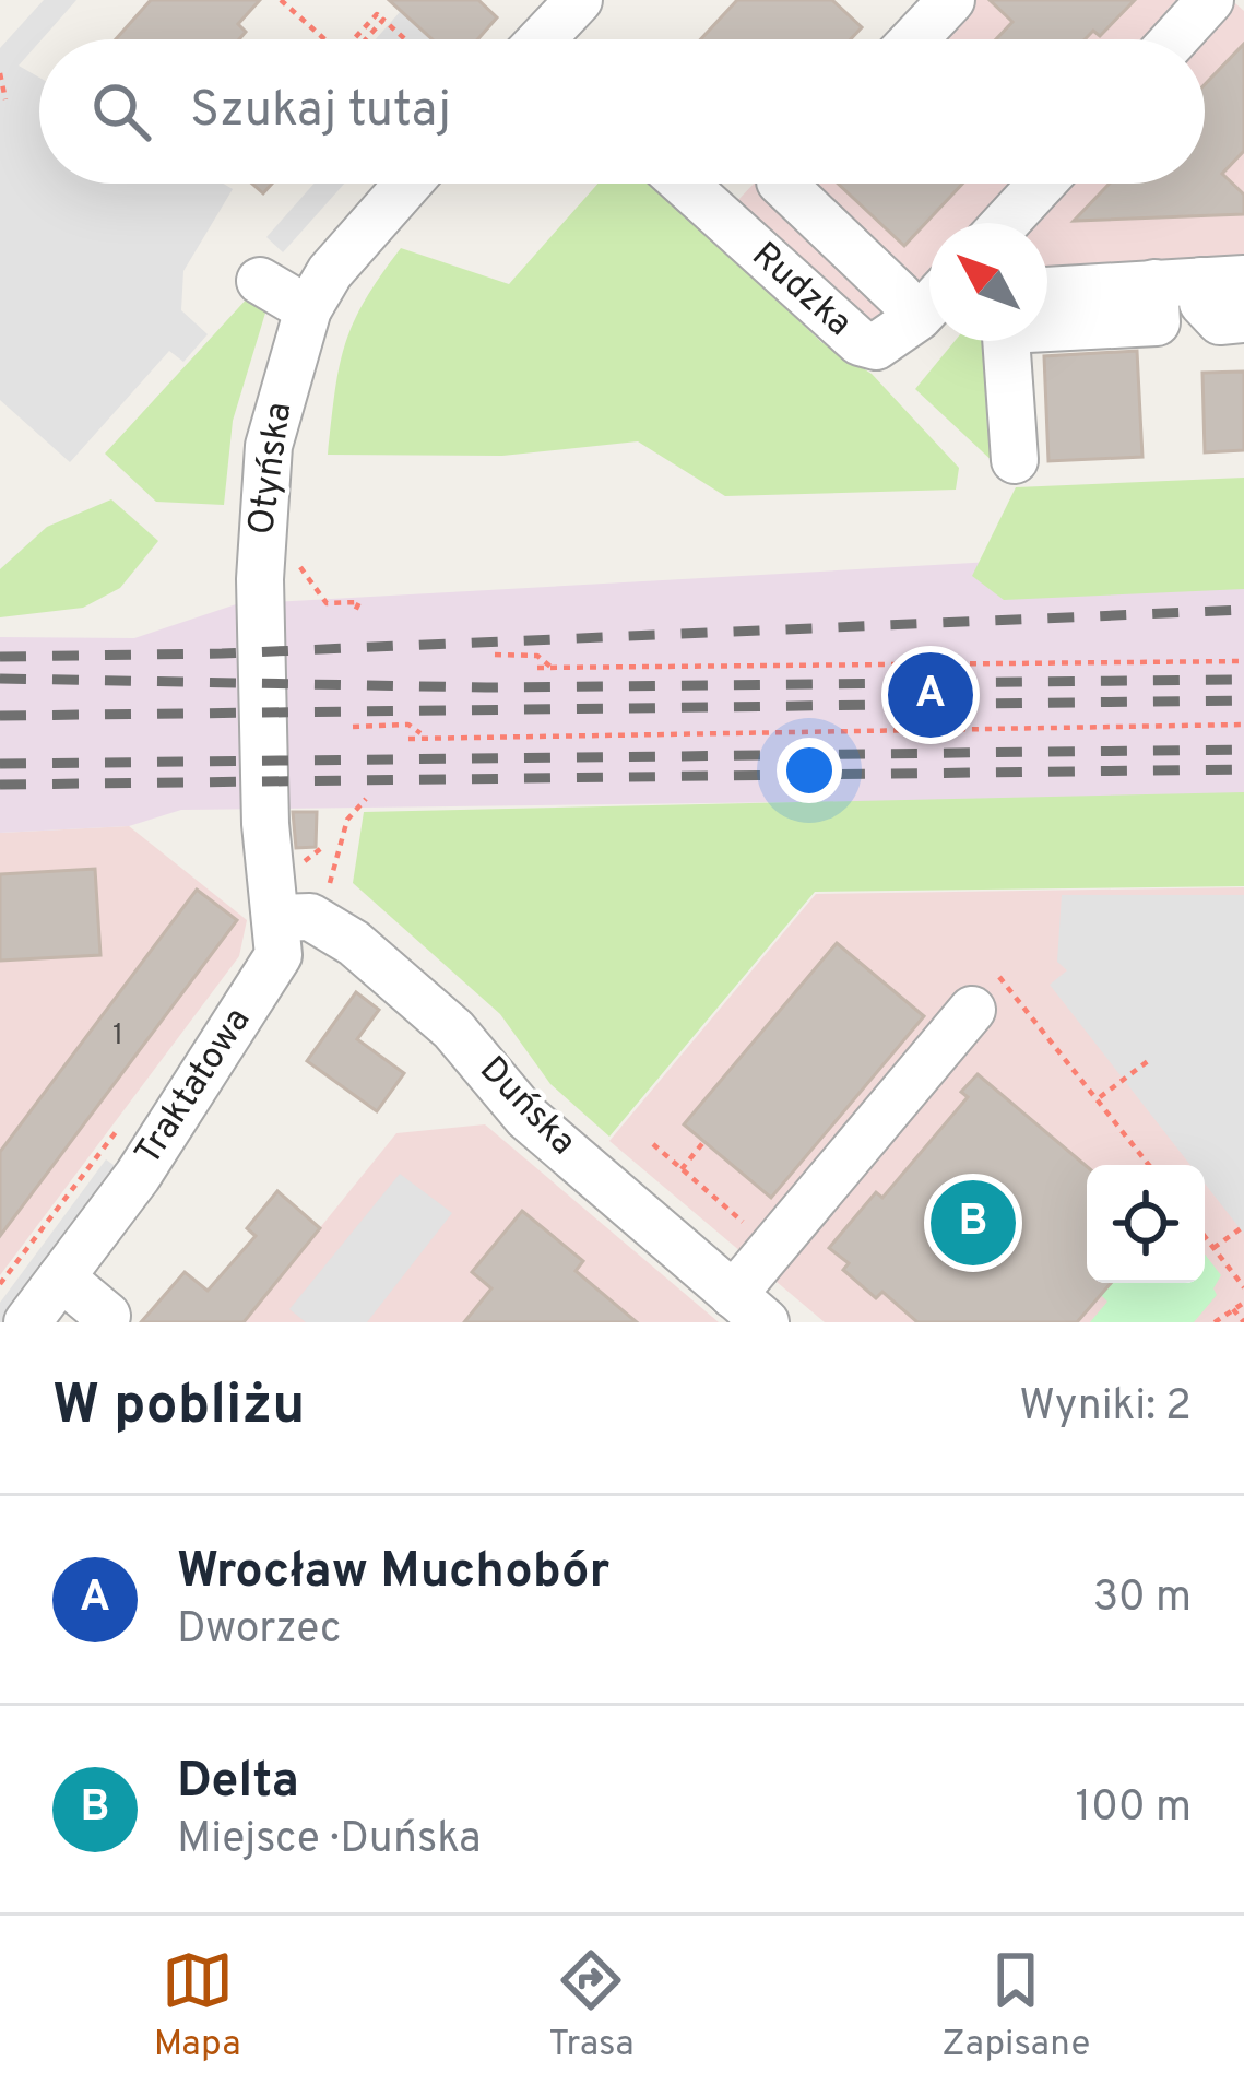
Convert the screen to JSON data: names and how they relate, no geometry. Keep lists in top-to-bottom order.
{
  "streets": {
    "street": [
      "Rudzka",
      "Otyńska",
      "Traktatowa",
      "Duńska"
    ]
  },
  "crossings": [
    ["Otyńska", "Traktatowa"],
    ["Traktatowa", "Duńska"]
  ],
  "house_numbers": ["1"],
  "north": "top left",
  "page": {
    "search": "Szukaj tutaj",
    "pins": ["A", "B"],
    "heading": ["W pobliżu", "Wyniki: 2"],
    "list": [
      {
        "mark": "A",
        "name": "Wrocław Muchobór",
        "note": "Dworzec",
        "value": "30 m"
      },
      {
        "mark": "B",
        "name": "Delta",
        "note": "Miejsce · Duńska",
        "value": "100 m"
      }
    ],
    "nav": ["Mapa", "Trasa", "Zapisane"]
  }
}
